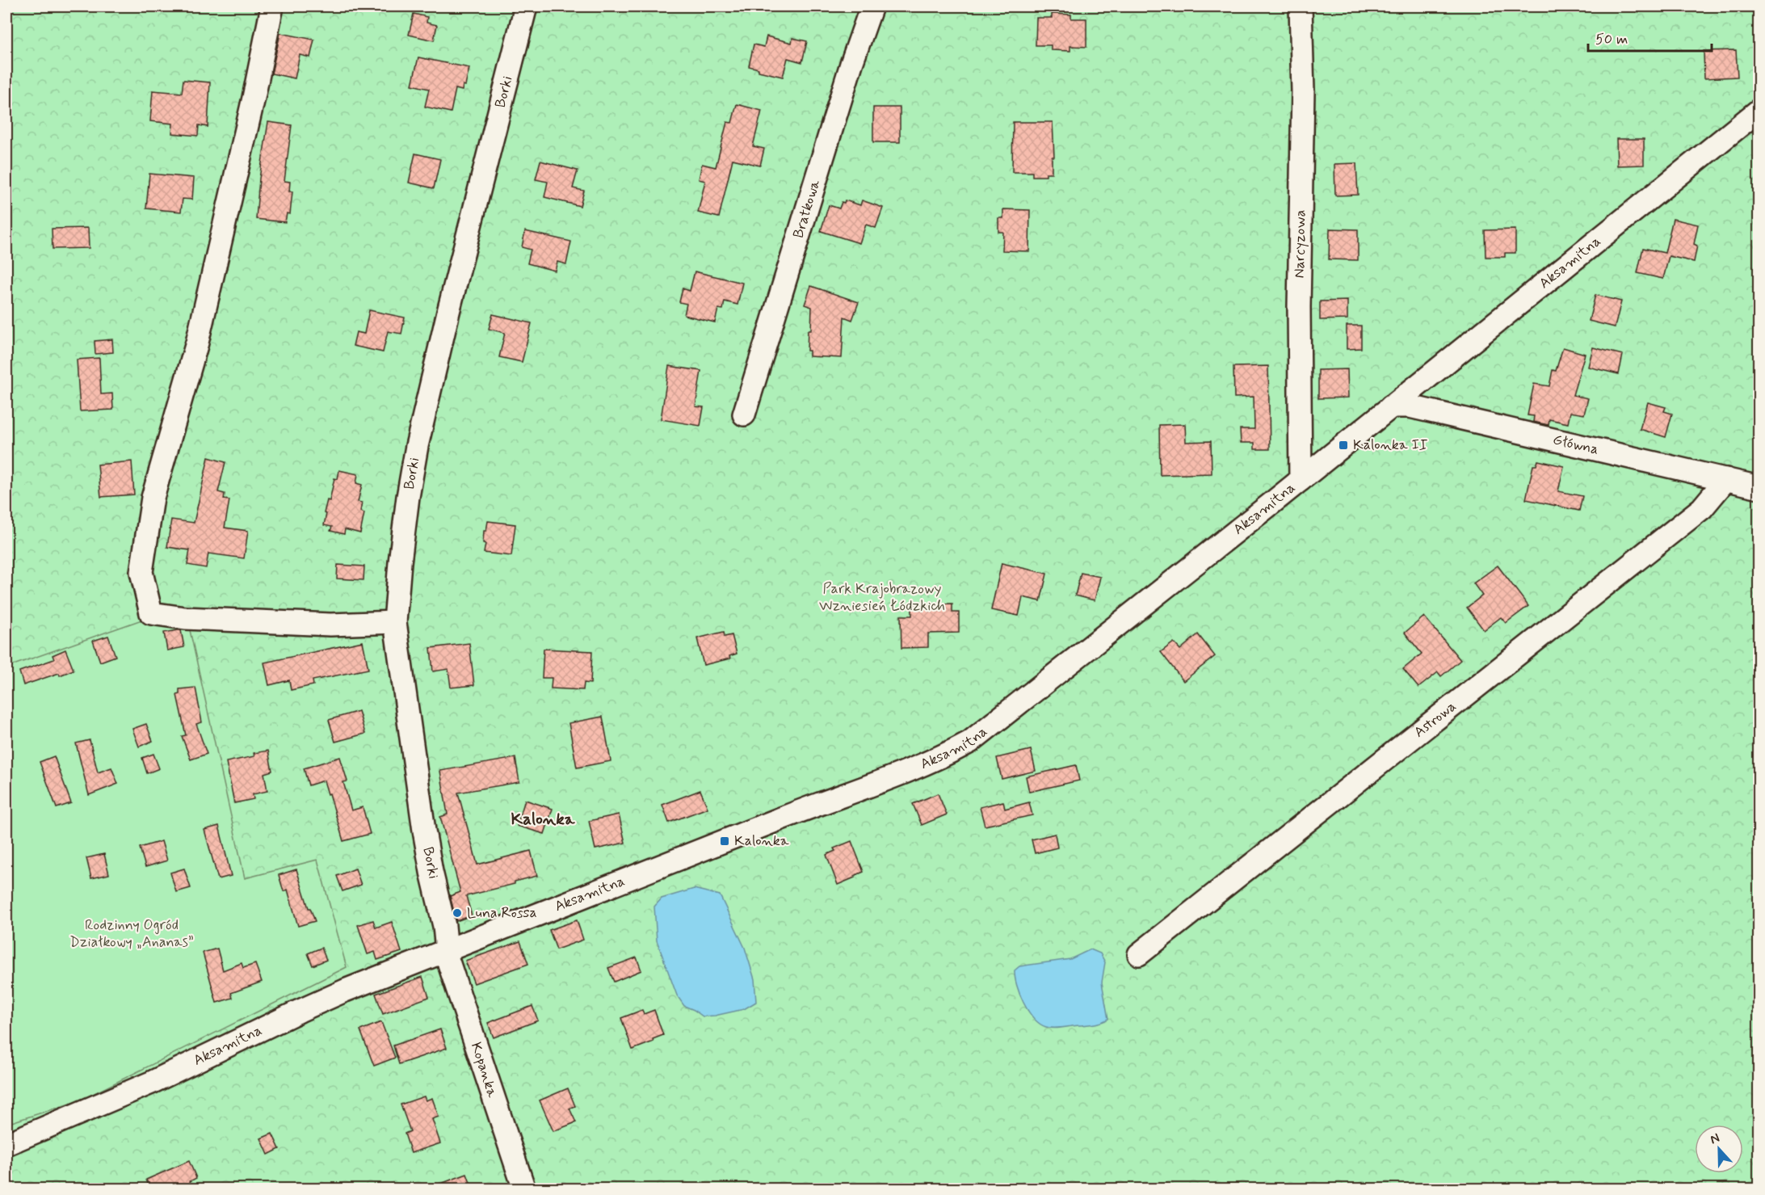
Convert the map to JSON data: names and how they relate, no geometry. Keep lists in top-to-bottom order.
{
  "streets": {
    "street": [
      "Borki",
      "Bratkowa",
      "Narcyzowa",
      "Aksamitna",
      "Główna",
      "Astrowa",
      "Kopanka"
    ]
  },
  "crossings": [
    ["Borki", "Aksamitna"],
    ["Borki", "Kopanka"],
    ["Narcyzowa", "Aksamitna"],
    ["Aksamitna", "Główna"],
    ["Aksamitna", "Kopanka"],
    ["Główna", "Astrowa"]
  ],
  "districts": ["Kalonka"],
  "parks": ["Park Krajobrazowy Wzniesień Łódzkich", "Rodzinny Ogród Działkowy „Ananas”"],
  "places": {
    "transit": ["Kalonka II", "Kalonka"],
    "other": ["Luna Rossa"]
  },
  "scale_bar": "50 m",
  "north": "top"
}
